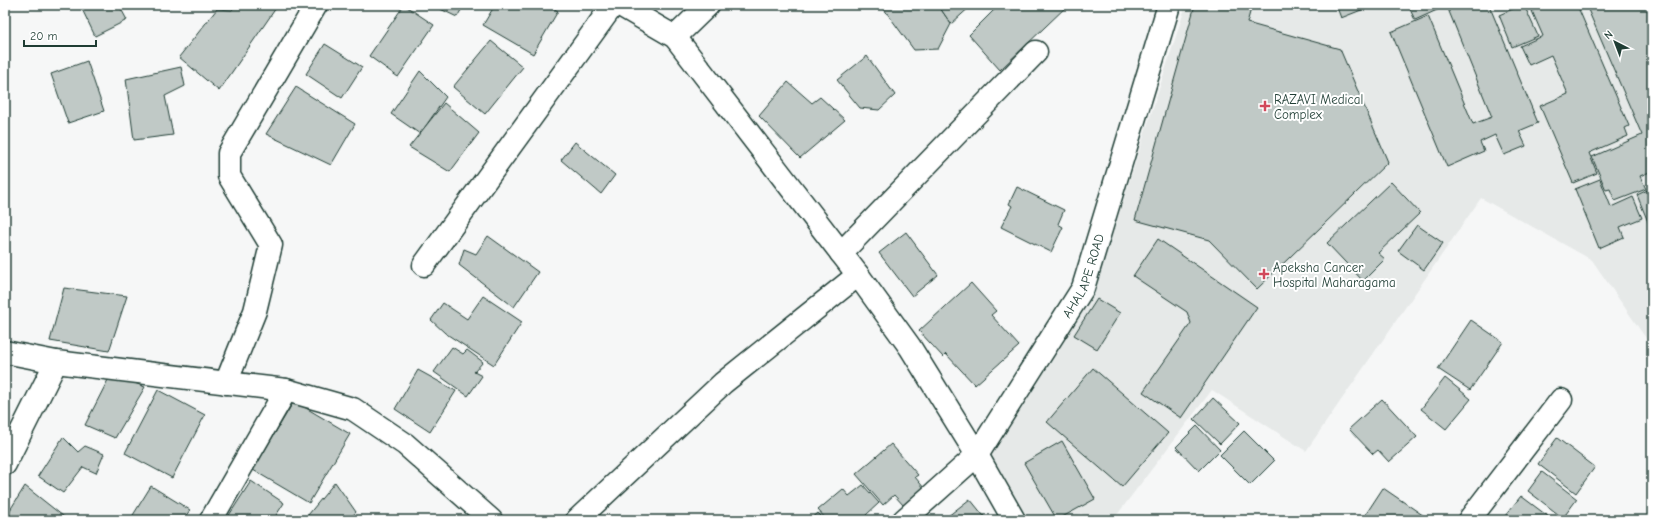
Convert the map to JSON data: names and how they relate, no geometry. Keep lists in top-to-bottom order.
{
  "streets": {
    "street": ["AHALAPE ROAD"]
  },
  "places": {
    "health": ["RAZAVI Medical Complex", "Apeksha Cancer Hospital Maharagama"]
  },
  "scale_bar": "20 m",
  "north": "top left"
}
